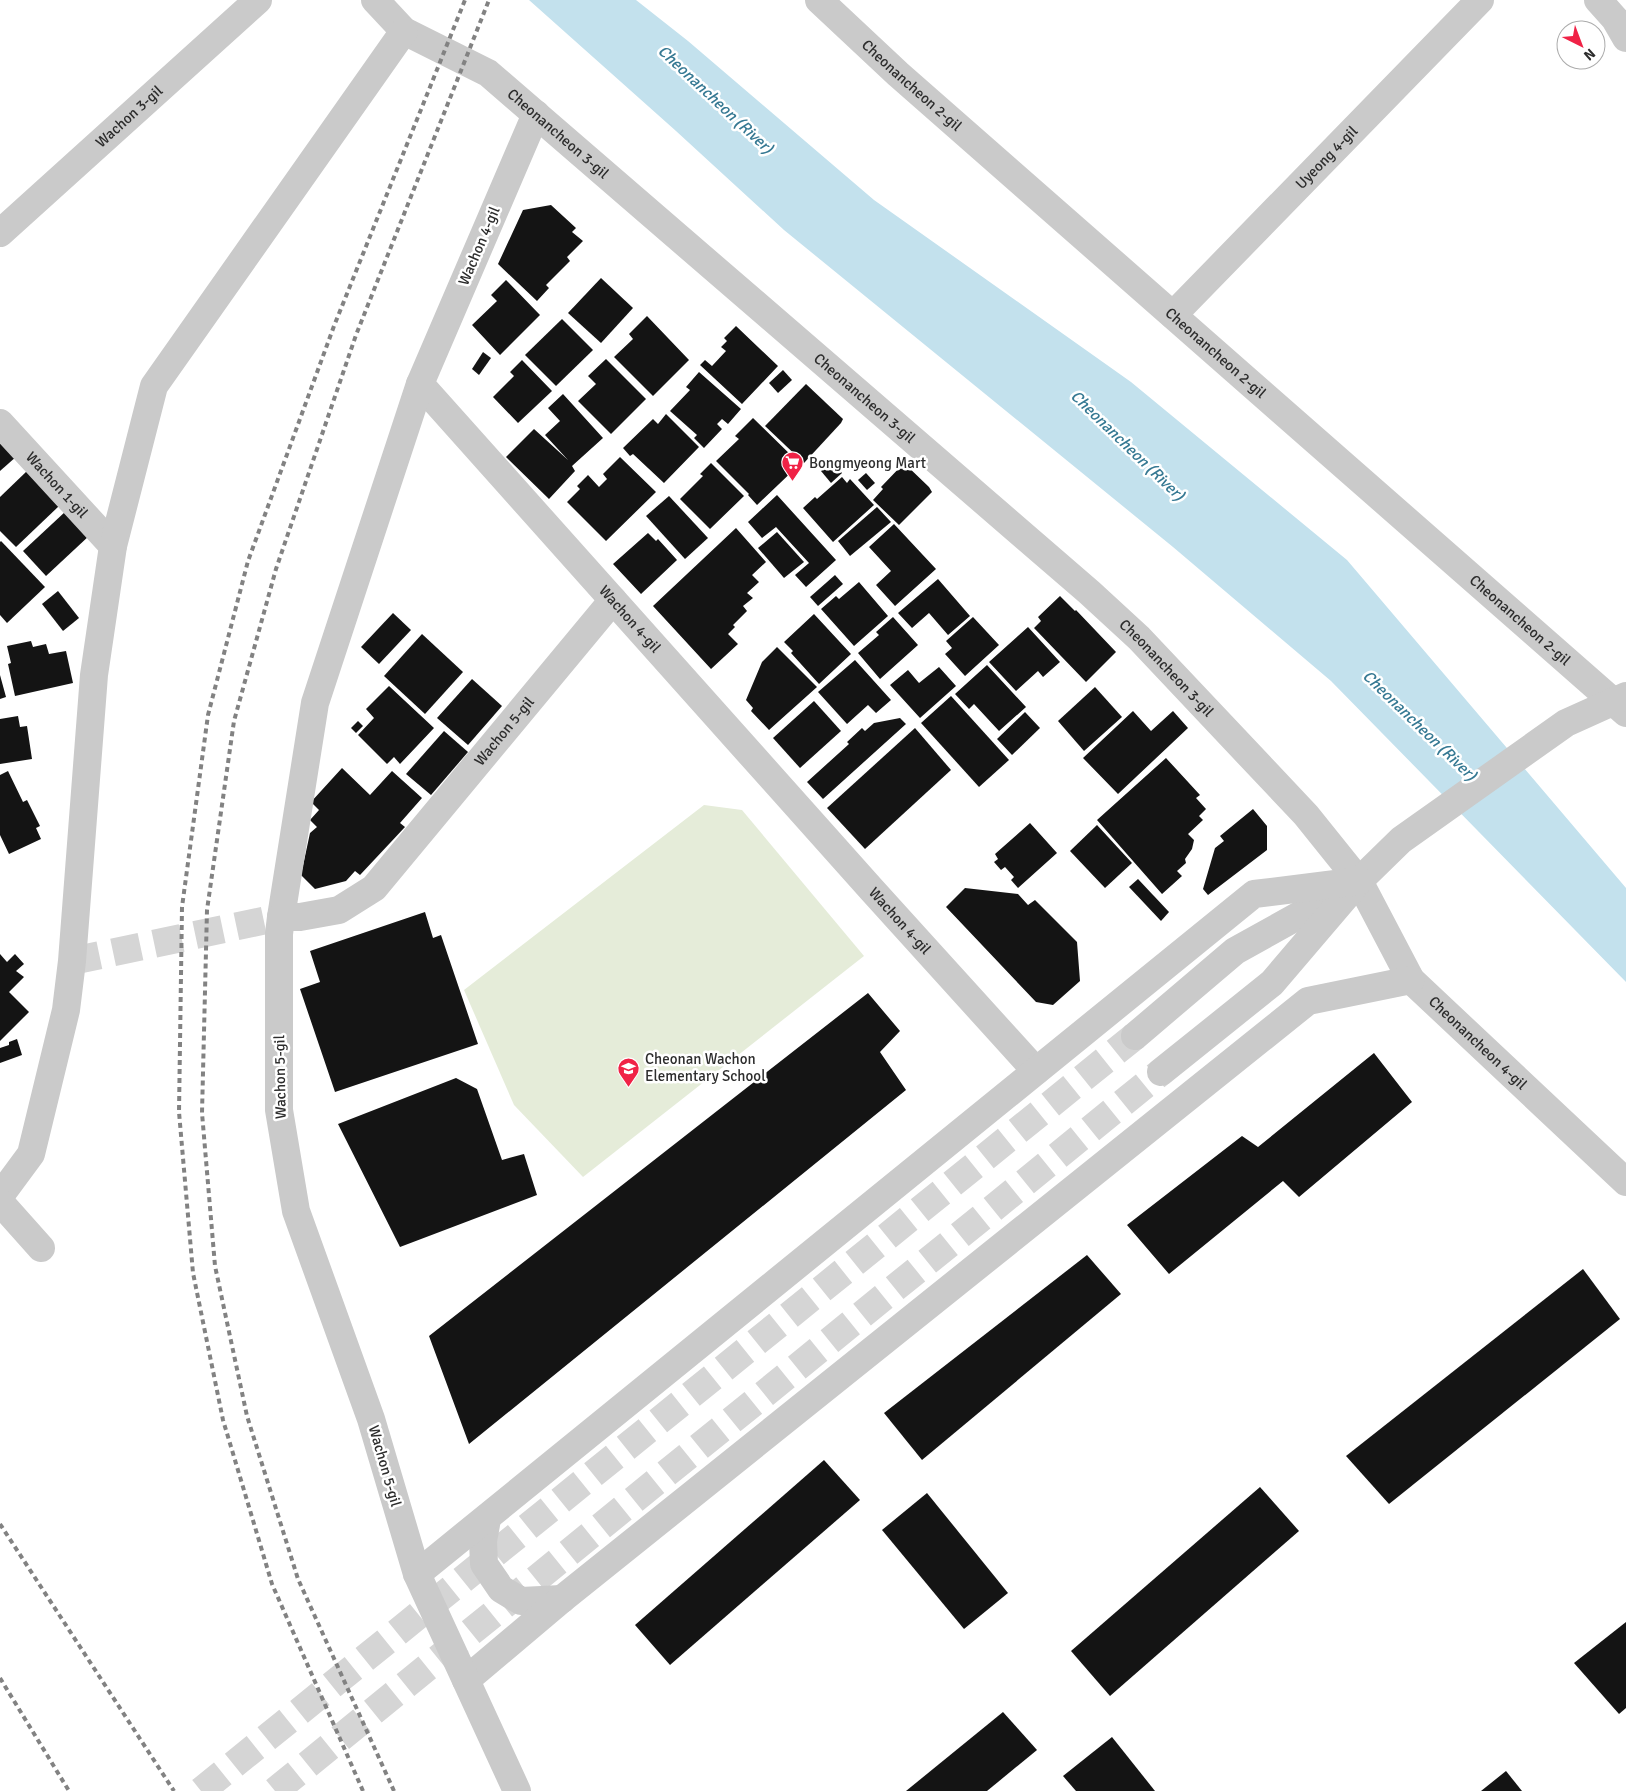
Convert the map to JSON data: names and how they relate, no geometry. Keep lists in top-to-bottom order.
{
  "streets": {
    "street": [
      "Cheonancheon 2-gil",
      "Wachon 3-gil",
      "Cheonancheon 3-gil",
      "Uyeong 4-gil",
      "Wachon 4-gil",
      "Wachon 1-gil",
      "Wachon 5-gil",
      "Cheonancheon 4-gil"
    ]
  },
  "crossings": [
    ["Cheonancheon 2-gil", "Uyeong 4-gil"],
    ["Cheonancheon 3-gil", "Wachon 4-gil"],
    ["Cheonancheon 3-gil", "Cheonancheon 4-gil"],
    ["Wachon 4-gil", "Wachon 5-gil"]
  ],
  "water": ["Cheonancheon (River)"],
  "places": {
    "supermarket": ["Bongmyeong Mart"],
    "school or university": ["Cheonan Wachon Elementary School"]
  },
  "north": "bottom right"
}
